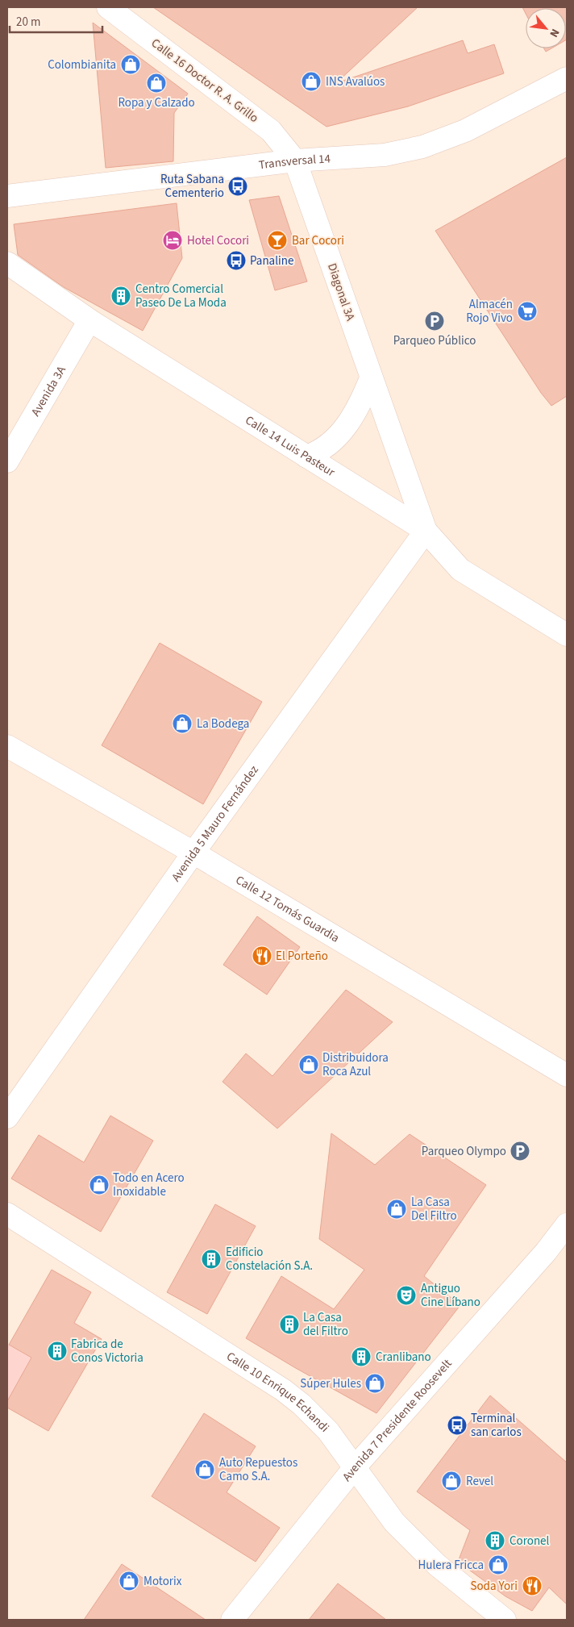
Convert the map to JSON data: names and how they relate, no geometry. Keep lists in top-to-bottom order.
{
  "streets": {
    "street": [
      "Calle 16 Doctor R. A. Grillo",
      "Transversal 14",
      "Diagonal 3A",
      "Avenida 3A",
      "Calle 14 Luis Pasteur",
      "Avenida 5 Mauro Fernández",
      "Calle 12 Tomás Guardia",
      "Calle 10 Enrique Echandi",
      "Avenida 7 Presidente Roosevelt"
    ]
  },
  "crossings": [
    ["Calle 16 Doctor R. A. Grillo", "Transversal 14"],
    ["Calle 16 Doctor R. A. Grillo", "Diagonal 3A"],
    ["Transversal 14", "Diagonal 3A"],
    ["Diagonal 3A", "Calle 14 Luis Pasteur"],
    ["Diagonal 3A", "Avenida 5 Mauro Fernández"],
    ["Avenida 3A", "Calle 14 Luis Pasteur"],
    ["Calle 14 Luis Pasteur", "Avenida 5 Mauro Fernández"],
    ["Avenida 5 Mauro Fernández", "Calle 12 Tomás Guardia"],
    ["Calle 10 Enrique Echandi", "Avenida 7 Presidente Roosevelt"]
  ],
  "places": {
    "shop": [
      "Colombianita",
      "INS Avalúos",
      "Ropa y Calzado",
      "La Bodega",
      "Distribuidora Roca Azul",
      "Todo en Acero Inoxidable",
      "La Casa Del Filtro",
      "Súper Hules",
      "Auto Repuestos Camo S.A.",
      "Revel",
      "Hulera Fricca",
      "Motorix"
    ],
    "bus stop": ["Ruta Sabana Cementerio", "Panaline", "Terminal san carlos"],
    "hotel": ["Hotel Cocori"],
    "bar": ["Bar Cocori"],
    "building": [
      "Centro Comercial Paseo De La Moda",
      "Edificio Constelación S.A.",
      "La Casa del Filtro",
      "Fabrica de Conos Victoria",
      "Cranlibano",
      "Coronel"
    ],
    "supermarket": ["Almacén Rojo Vivo"],
    "parking": ["Parqueo Público", "Parqueo Olympo"],
    "restaurant": ["El Porteño", "Soda Yori"],
    "theatre": ["Antiguo Cine Líbano"]
  },
  "scale_bar": "20 m",
  "north": "bottom right"
}
